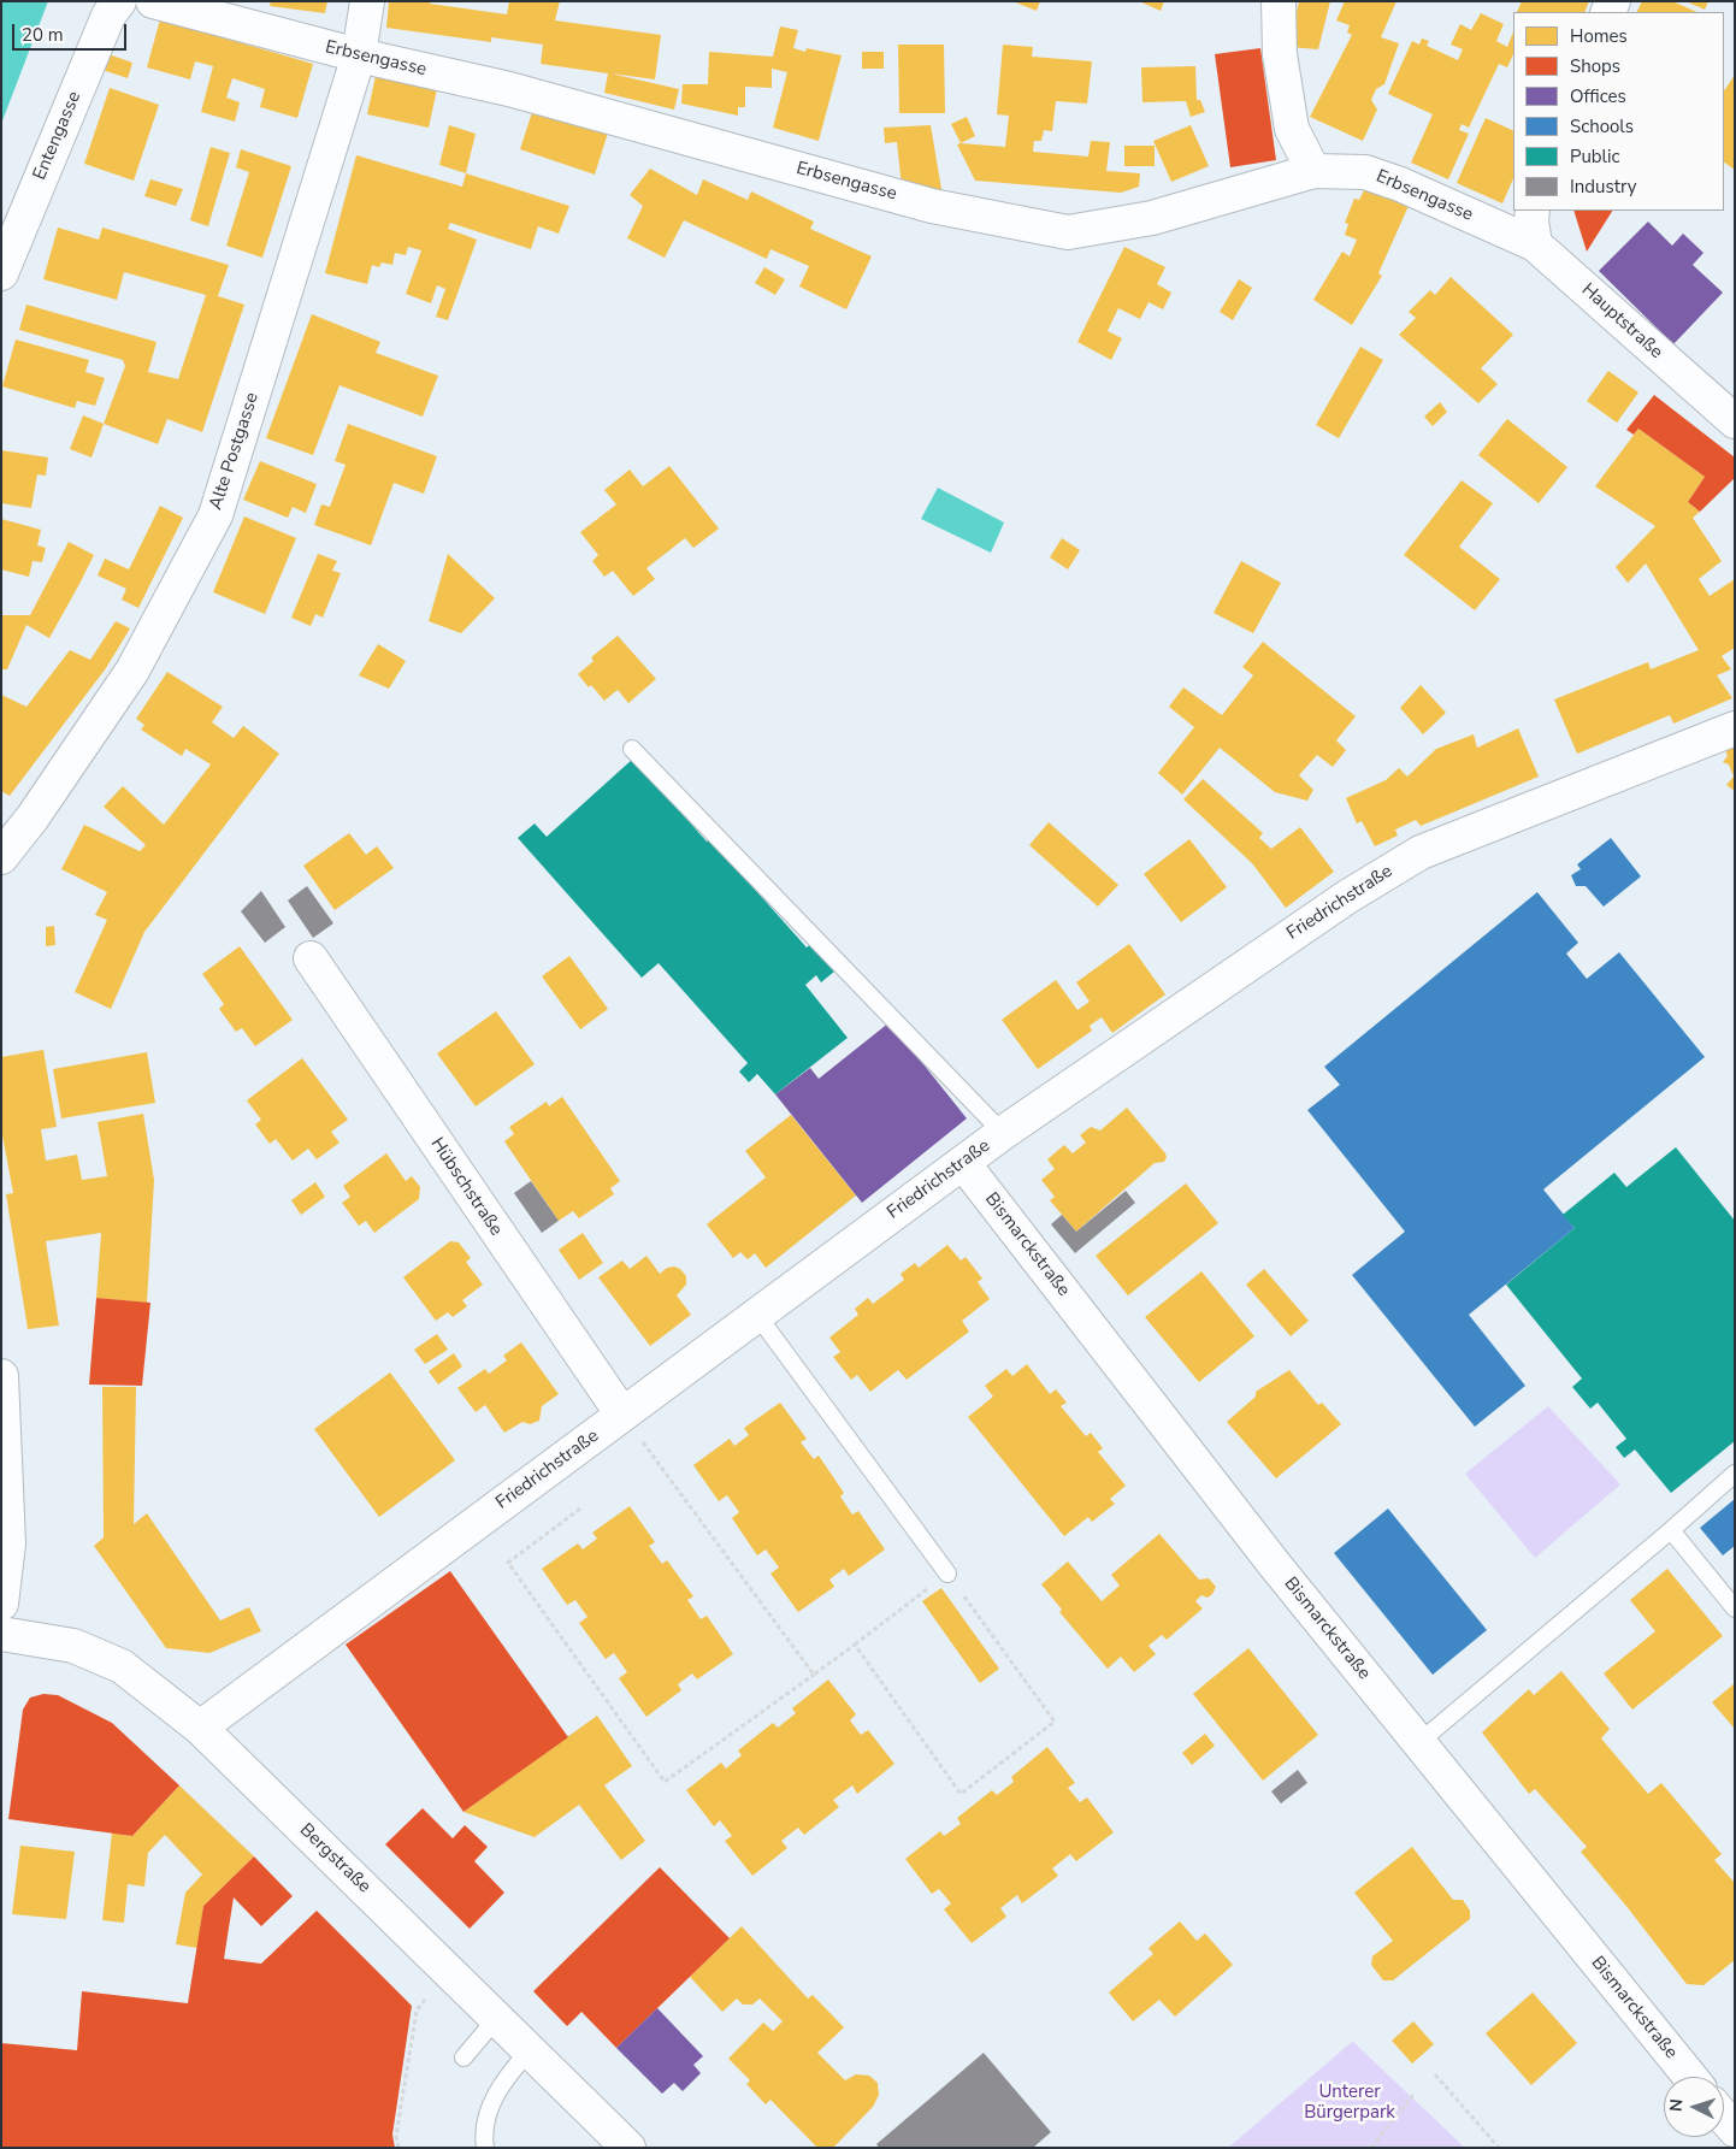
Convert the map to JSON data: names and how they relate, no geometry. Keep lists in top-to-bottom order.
{
  "streets": {
    "street": [
      "Erbsengasse",
      "Entengasse",
      "Hauptstraße",
      "Alte Postgasse",
      "Friedrichstraße",
      "Hübschstraße",
      "Bismarckstraße",
      "Bergstraße"
    ]
  },
  "crossings": [
    ["Erbsengasse", "Hauptstraße"],
    ["Erbsengasse", "Alte Postgasse"],
    ["Friedrichstraße", "Hübschstraße"],
    ["Friedrichstraße", "Bismarckstraße"],
    ["Friedrichstraße", "Bergstraße"]
  ],
  "parks": ["Unterer Bürgerpark"],
  "legend": [
    "Homes",
    "Shops",
    "Offices",
    "Schools",
    "Public",
    "Industry"
  ],
  "scale_bar": "20 m",
  "north": "left"
}
